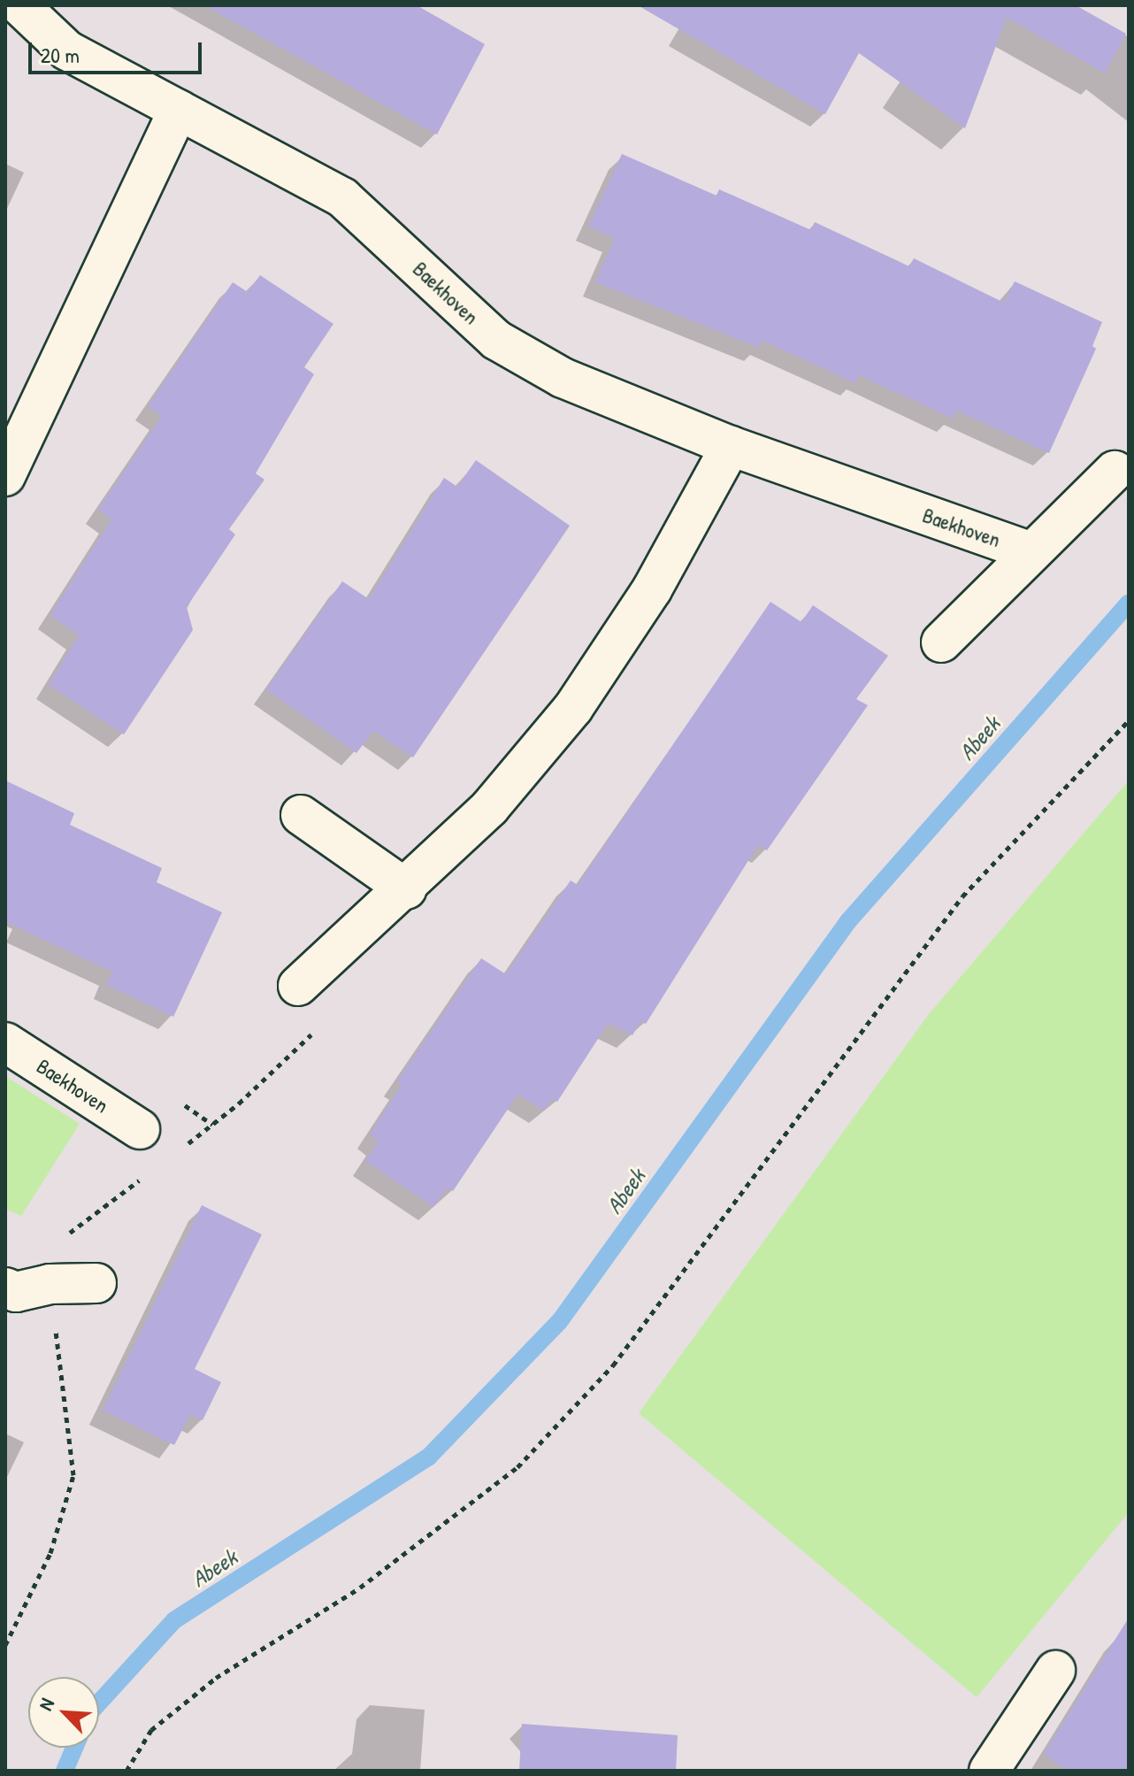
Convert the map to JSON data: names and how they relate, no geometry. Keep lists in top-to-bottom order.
{
  "streets": {
    "street": ["Baekhoven"]
  },
  "water": ["Abeek"],
  "scale_bar": "20 m",
  "north": "top left"
}
